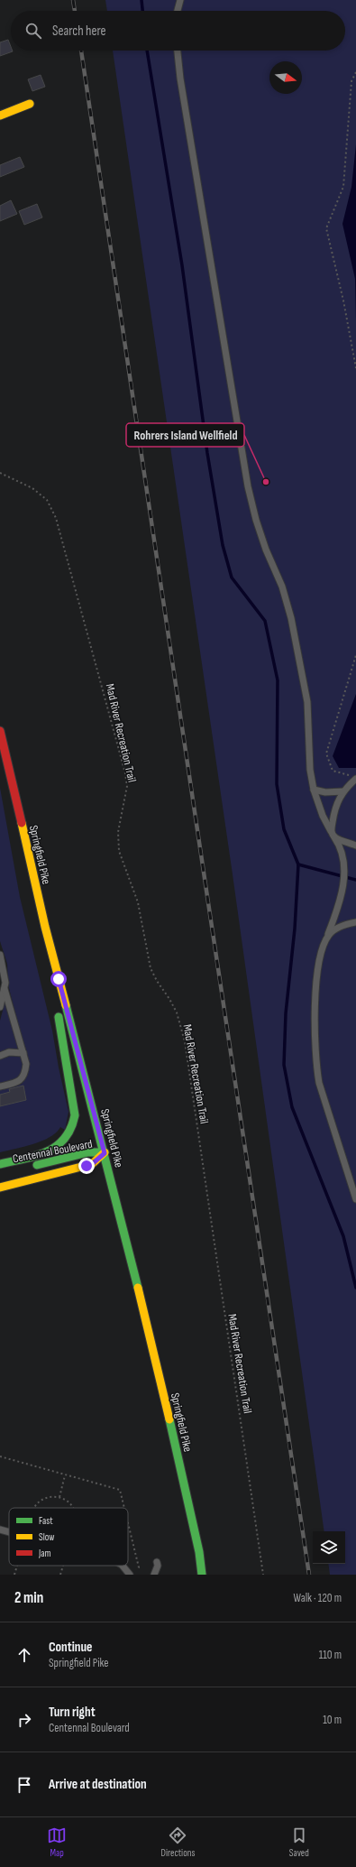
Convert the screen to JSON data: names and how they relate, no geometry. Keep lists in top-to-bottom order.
{
  "streets": {
    "main road": ["Springfield Pike", "Centennal Boulevard"],
    "path": ["Mad River Recreation Trail"]
  },
  "crossings": [
    ["Springfield Pike", "Centennal Boulevard"]
  ],
  "places": ["Rohrers Island Wellfield"],
  "legend": ["Fast", "Slow", "Jam"],
  "north": "right",
  "page": {
    "search": "Search here",
    "heading": ["2 min", "Walk · 120 m"],
    "list": [
      ["Continue", "Springfield Pike", "110 m"],
      ["Turn right", "Centennal Boulevard", "10 m"],
      "Arrive at destination"
    ],
    "nav": ["Map", "Directions", "Saved"]
  }
}
